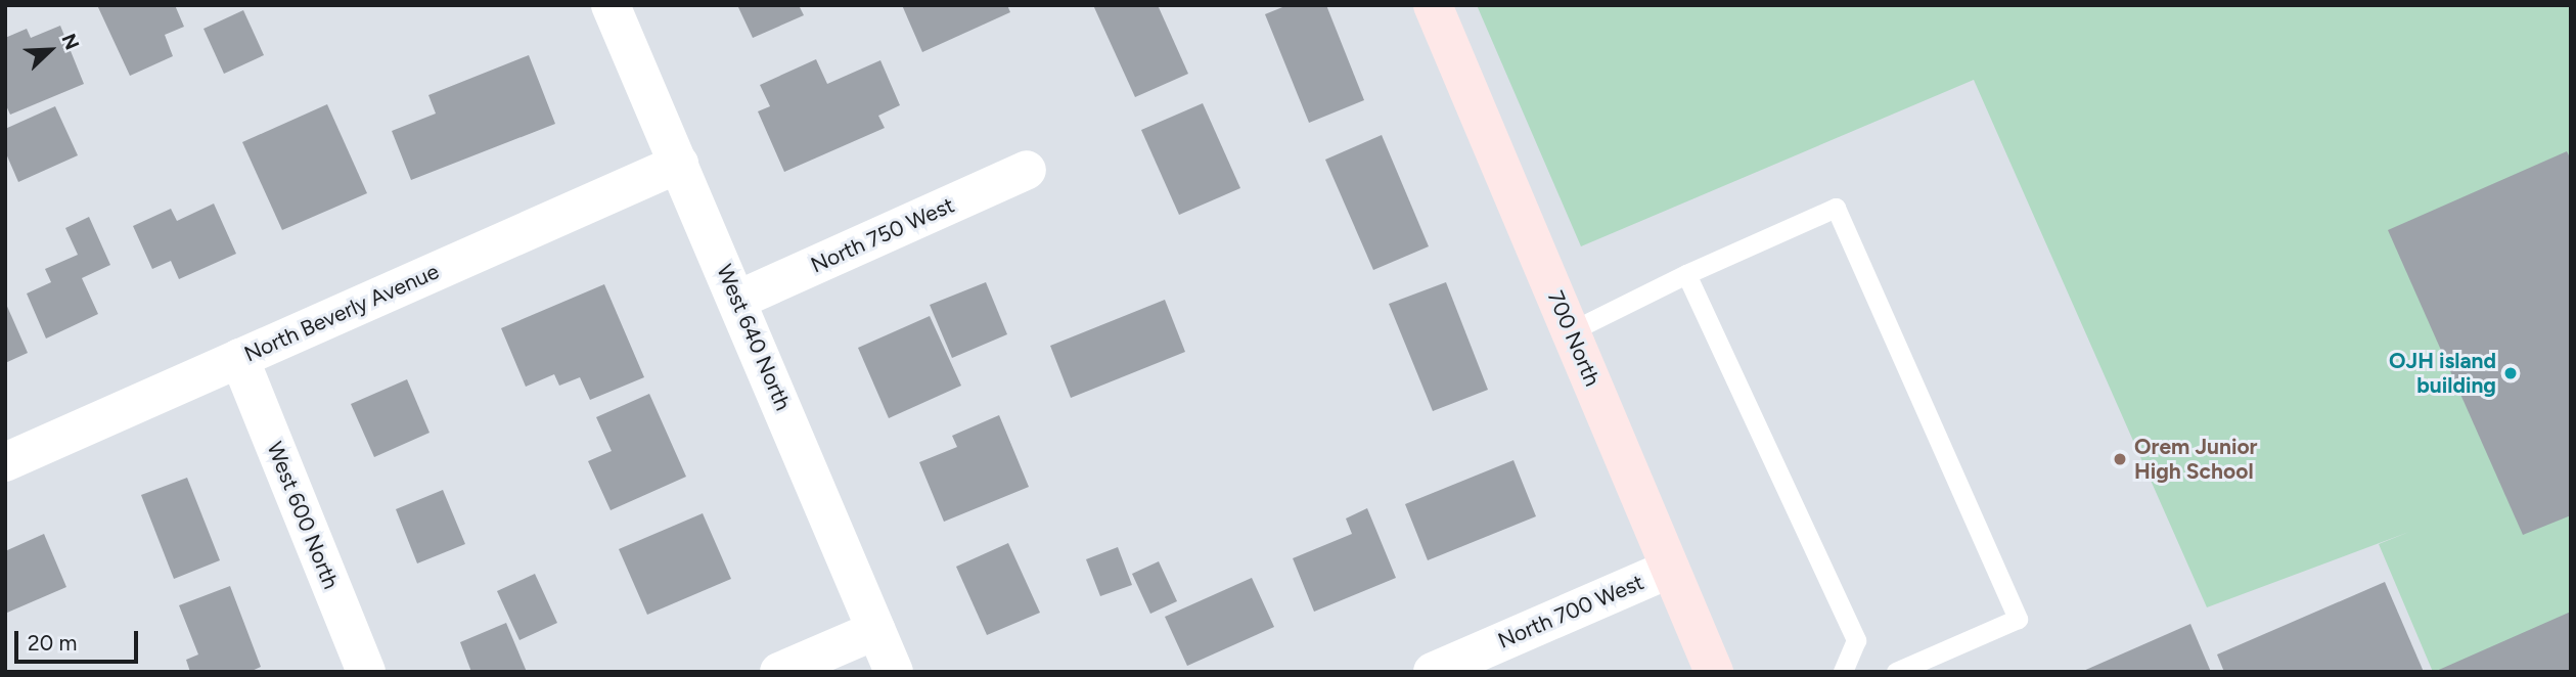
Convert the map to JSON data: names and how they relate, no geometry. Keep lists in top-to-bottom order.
{
  "streets": {
    "street": [
      "North 750 West",
      "North Beverly Avenue",
      "West 640 North",
      "700 North",
      "West 600 North",
      "North 700 West"
    ]
  },
  "crossings": [
    ["North 750 West", "West 640 North"],
    ["North Beverly Avenue", "West 640 North"],
    ["North Beverly Avenue", "West 600 North"],
    ["700 North", "North 700 West"]
  ],
  "places": ["OJH island building", "Orem Junior High School"],
  "scale_bar": "20 m",
  "north": "top right"
}
